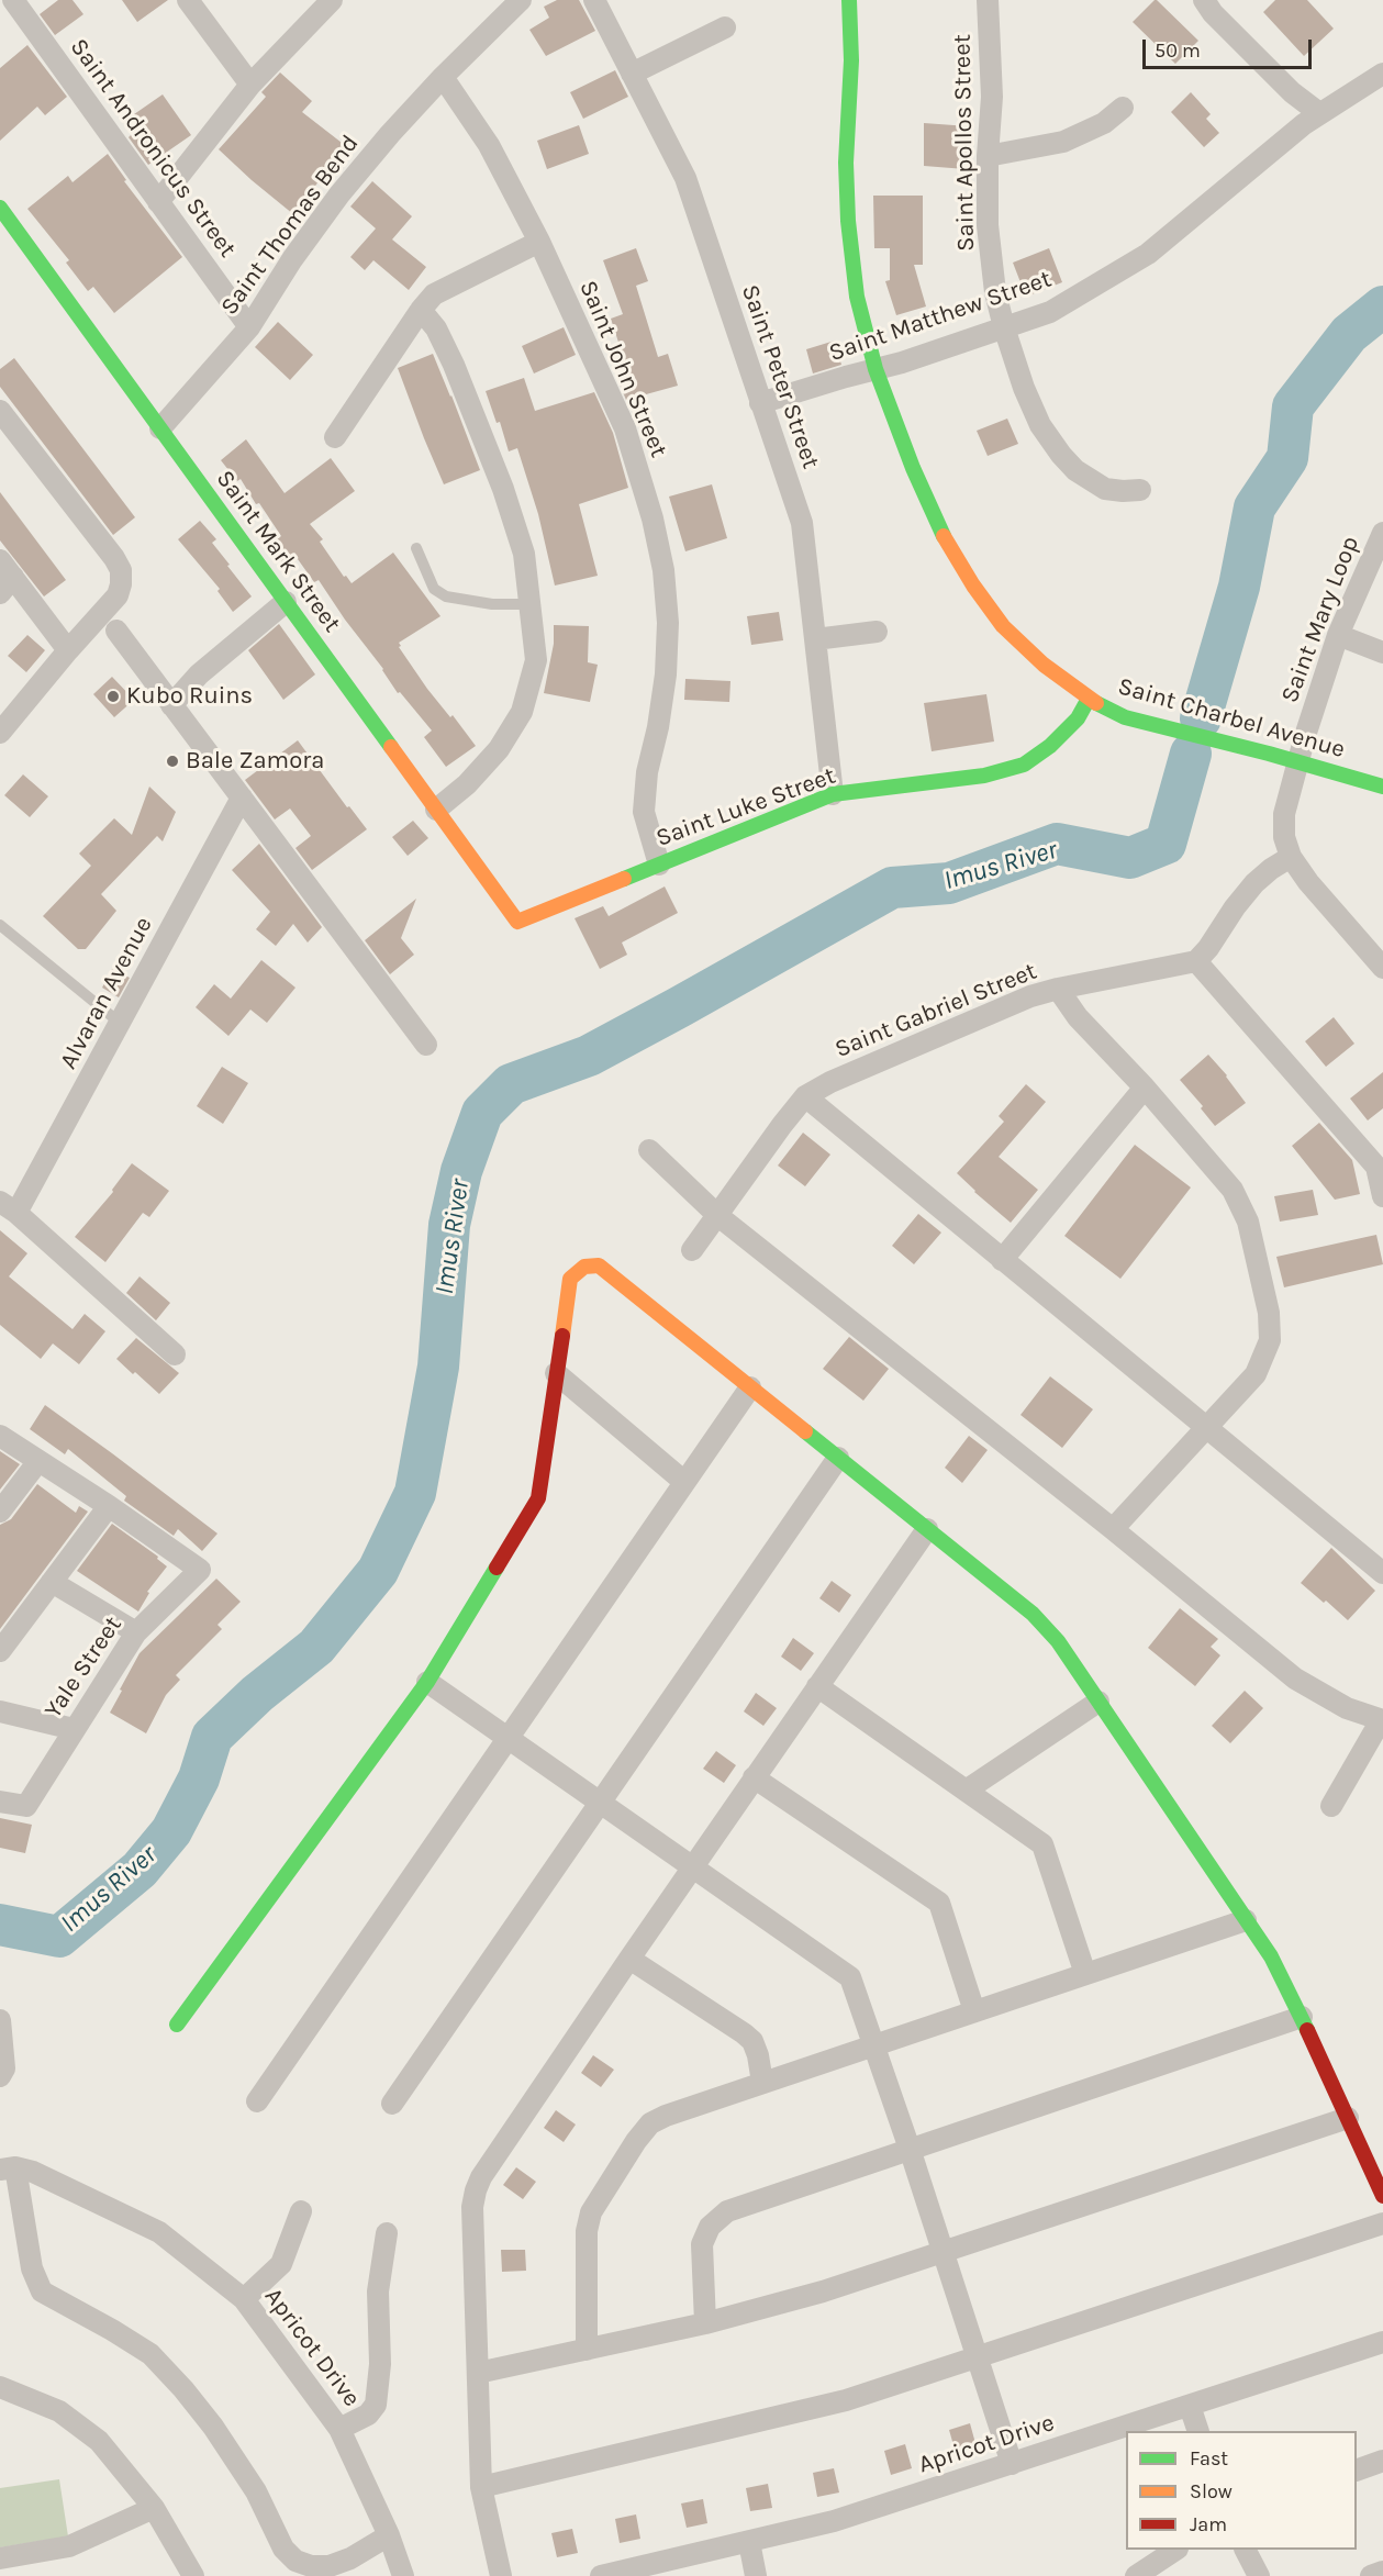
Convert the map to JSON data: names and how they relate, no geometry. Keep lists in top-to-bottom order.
{
  "streets": {
    "street": [
      "Saint Apollos Street",
      "Saint Andronicus Street",
      "Saint Thomas Bend",
      "Saint Matthew Street",
      "Saint John Street",
      "Saint Peter Street",
      "Saint Mark Street",
      "Saint Mary Loop",
      "Saint Charbel Avenue",
      "Saint Luke Street",
      "Alvaran Avenue",
      "Saint Gabriel Street",
      "Yale Street",
      "Apricot Drive"
    ]
  },
  "crossings": [
    ["Saint Apollos Street", "Saint Matthew Street"],
    ["Saint Andronicus Street", "Saint Thomas Bend"],
    ["Saint Thomas Bend", "Saint John Street"],
    ["Saint Thomas Bend", "Saint Mark Street"],
    ["Saint Matthew Street", "Saint Peter Street"],
    ["Saint Matthew Street", "Saint Charbel Avenue"],
    ["Saint John Street", "Saint Luke Street"],
    ["Saint Peter Street", "Saint Luke Street"],
    ["Saint Mark Street", "Saint Luke Street"],
    ["Saint Mary Loop", "Saint Charbel Avenue"],
    ["Saint Charbel Avenue", "Saint Luke Street"]
  ],
  "water": ["Imus River"],
  "places": ["Kubo Ruins", "Bale Zamora"],
  "legend": ["Fast", "Slow", "Jam"],
  "scale_bar": "50 m"
}
